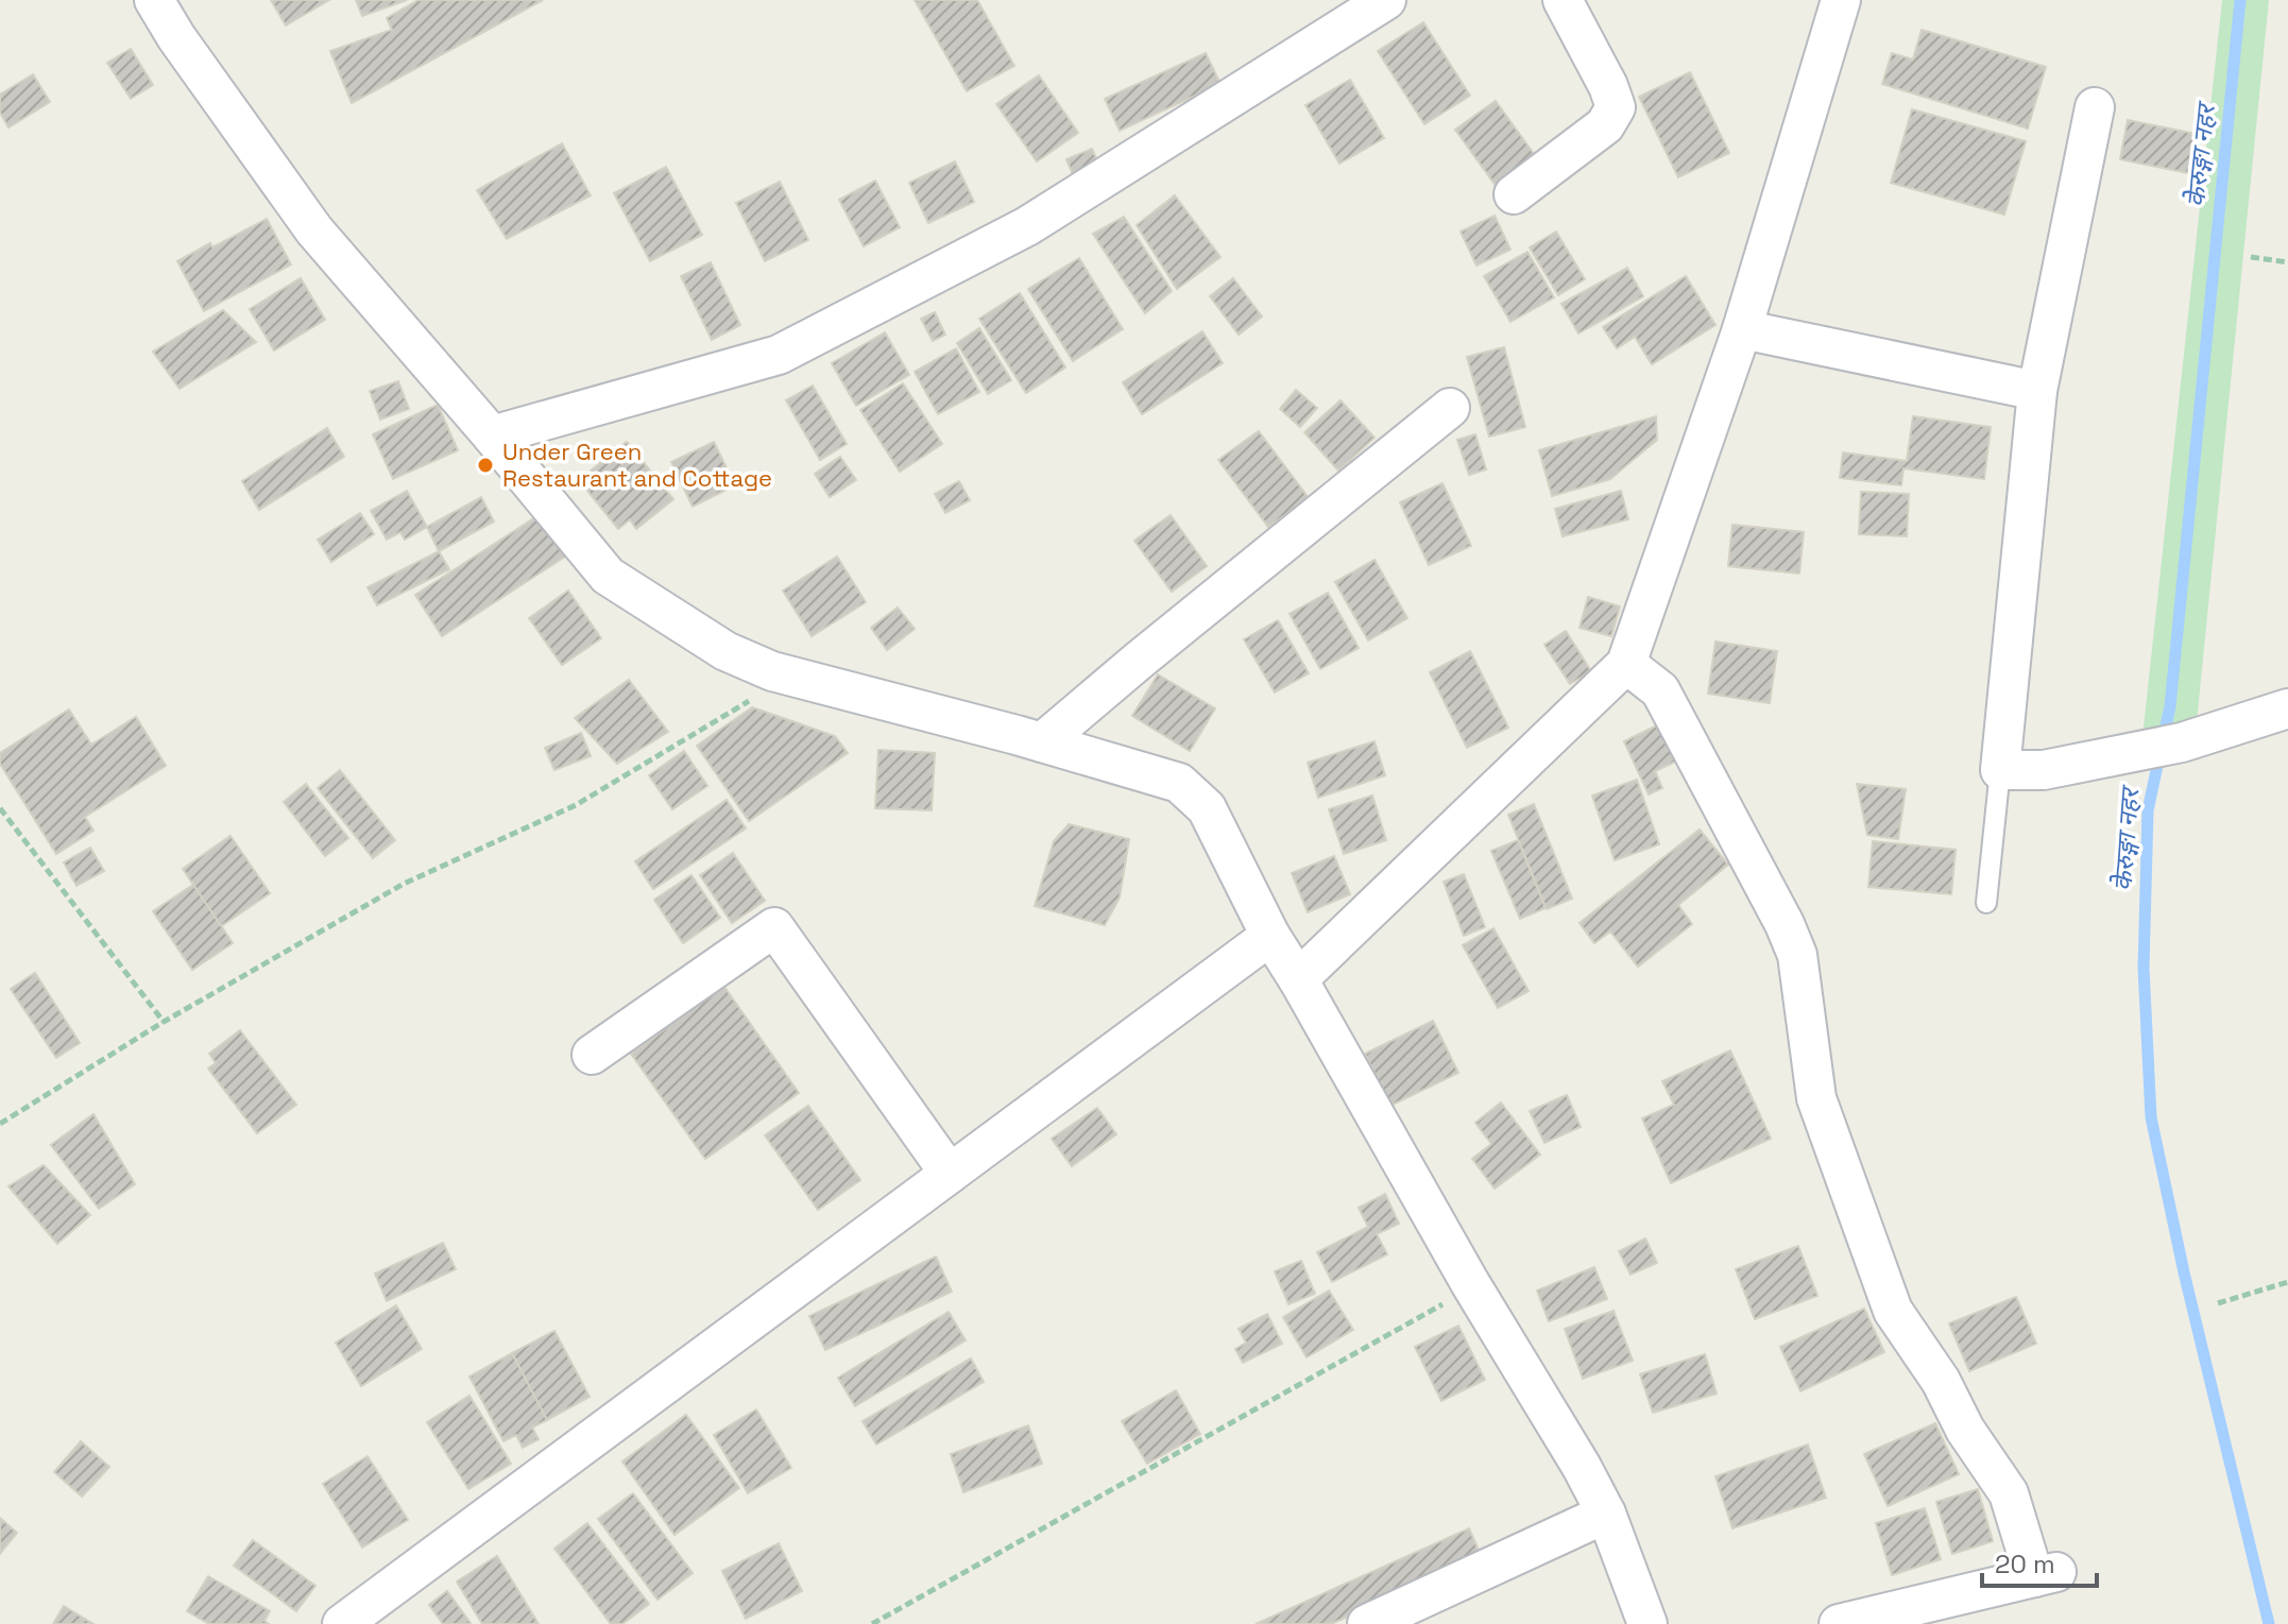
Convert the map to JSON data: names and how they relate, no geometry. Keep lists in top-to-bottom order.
{
  "water": ["केेरुङ्गा नहर"],
  "places": ["Under Green Restaurant and Cottage"],
  "scale_bar": "20 m"
}
